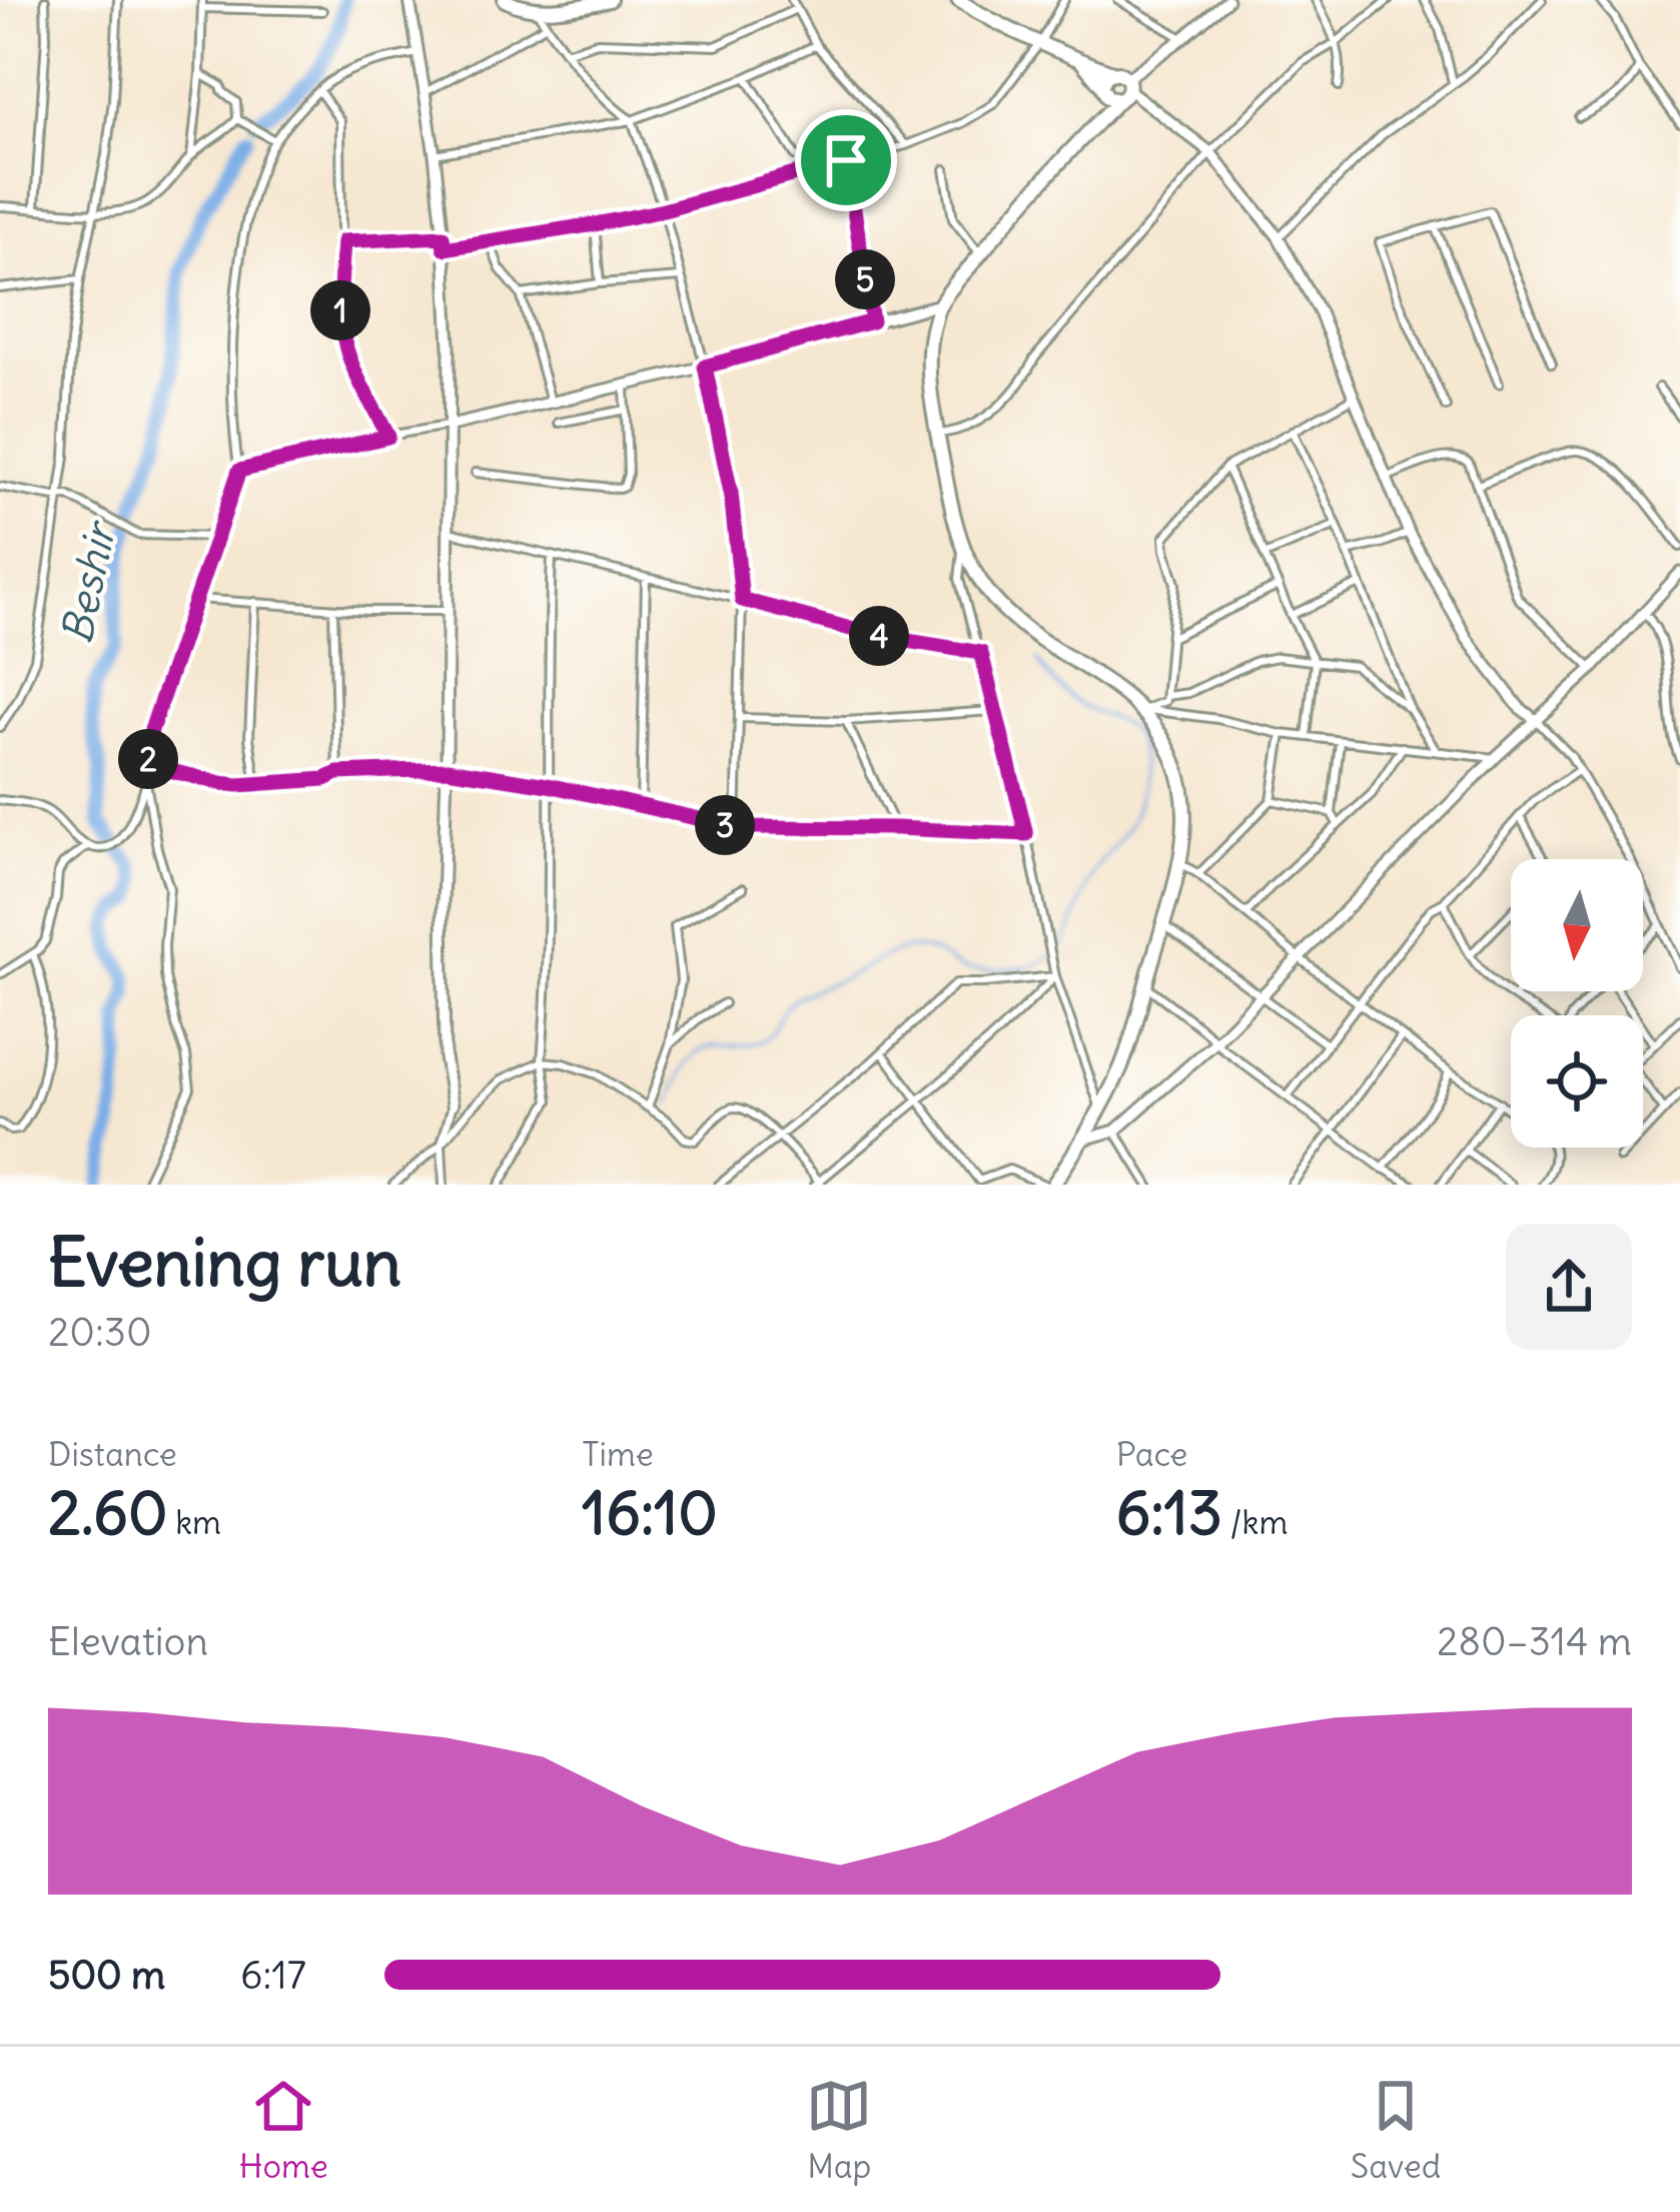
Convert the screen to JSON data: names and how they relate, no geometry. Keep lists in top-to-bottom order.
{
  "water": ["Beshir"],
  "north": "bottom",
  "page": {
    "pins": [
      "5",
      "1",
      "4",
      "2",
      "3"
    ],
    "heading": ["Evening run", "20:30"],
    "stats": [
      ["Distance", "2.60 km"],
      ["Time", "16:10"],
      ["Pace", "6:13 /km"]
    ],
    "chart": ["Elevation", "280–314 m"],
    "list": [
      {
        "name": "500 m",
        "note": "6:17"
      }
    ],
    "tabs": ["Home", "Map", "Saved"]
  }
}
